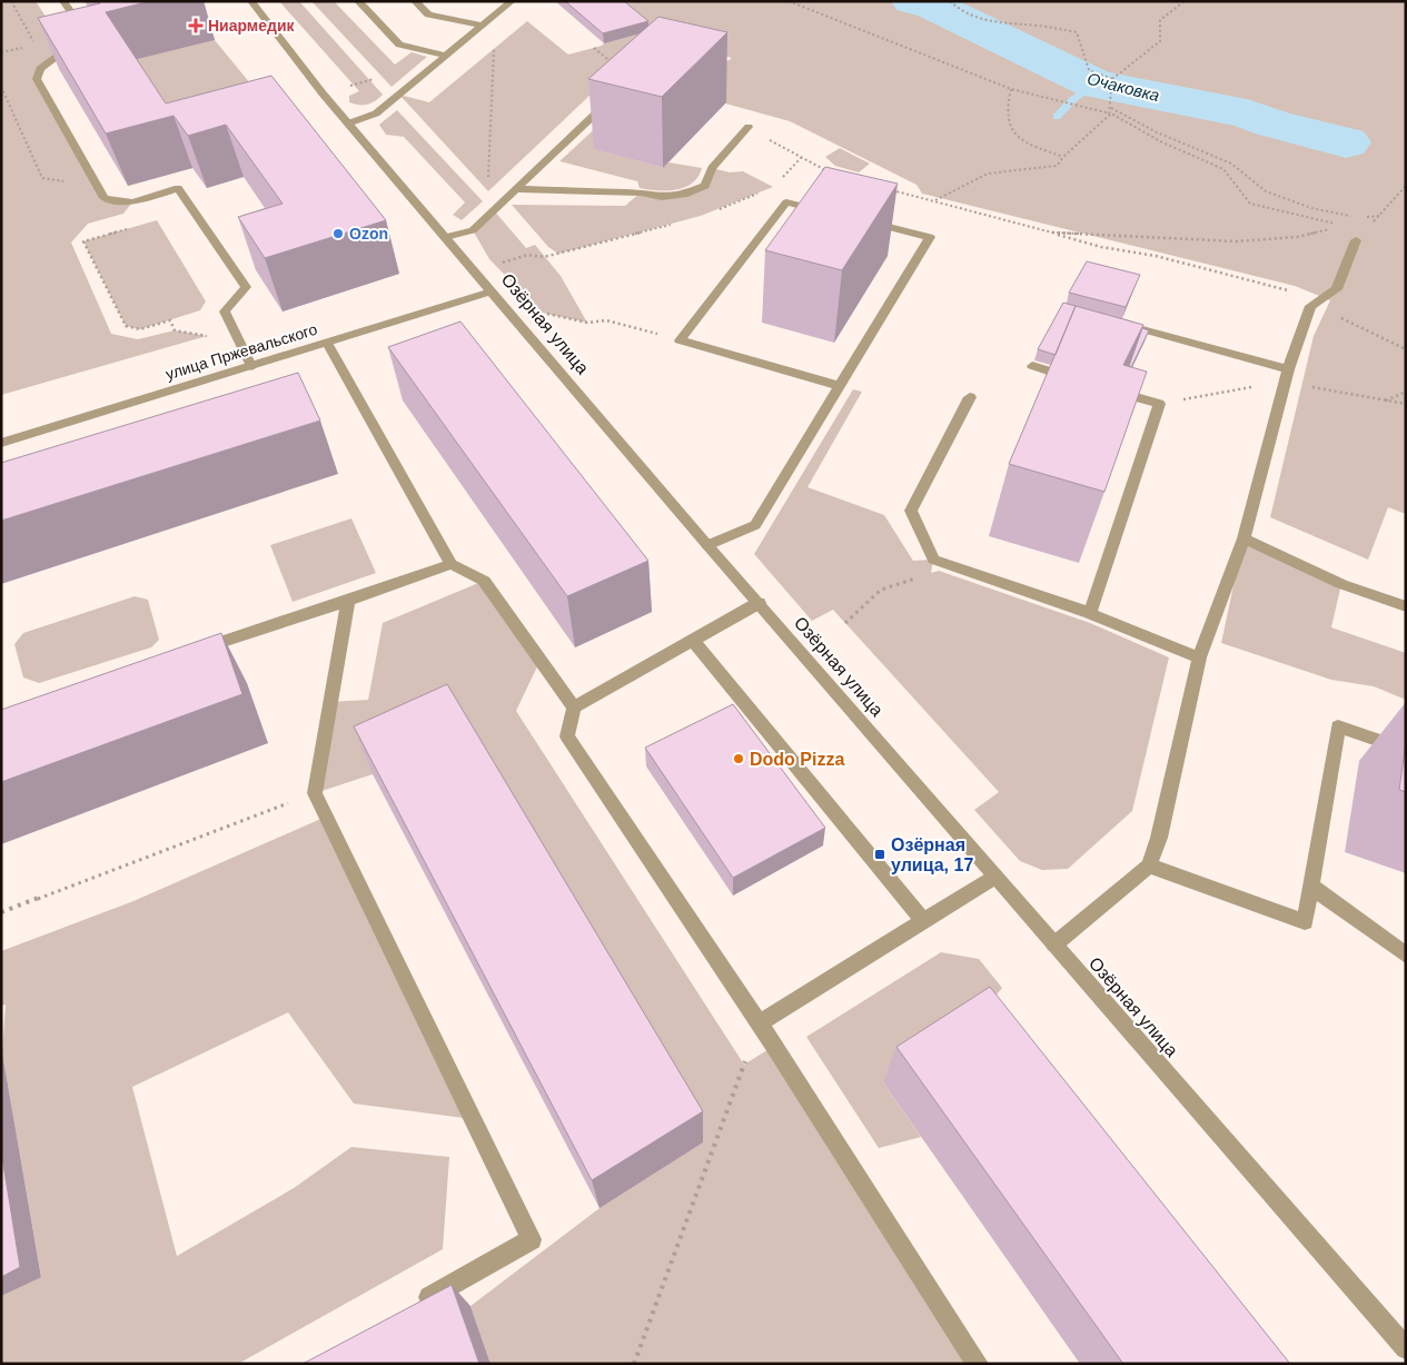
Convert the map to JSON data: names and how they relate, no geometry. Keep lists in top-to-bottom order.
{
  "streets": {
    "street": ["Озёрная улица", "улица Пржевальского"]
  },
  "crossings": [
    ["Озёрная улица", "улица Пржевальского"]
  ],
  "water": ["Очаковка"],
  "places": {
    "health": ["Ниармедик"],
    "other": ["Ozon", "Dodo Pizza"],
    "transit": ["Озёрная улица, 17"]
  }
}
